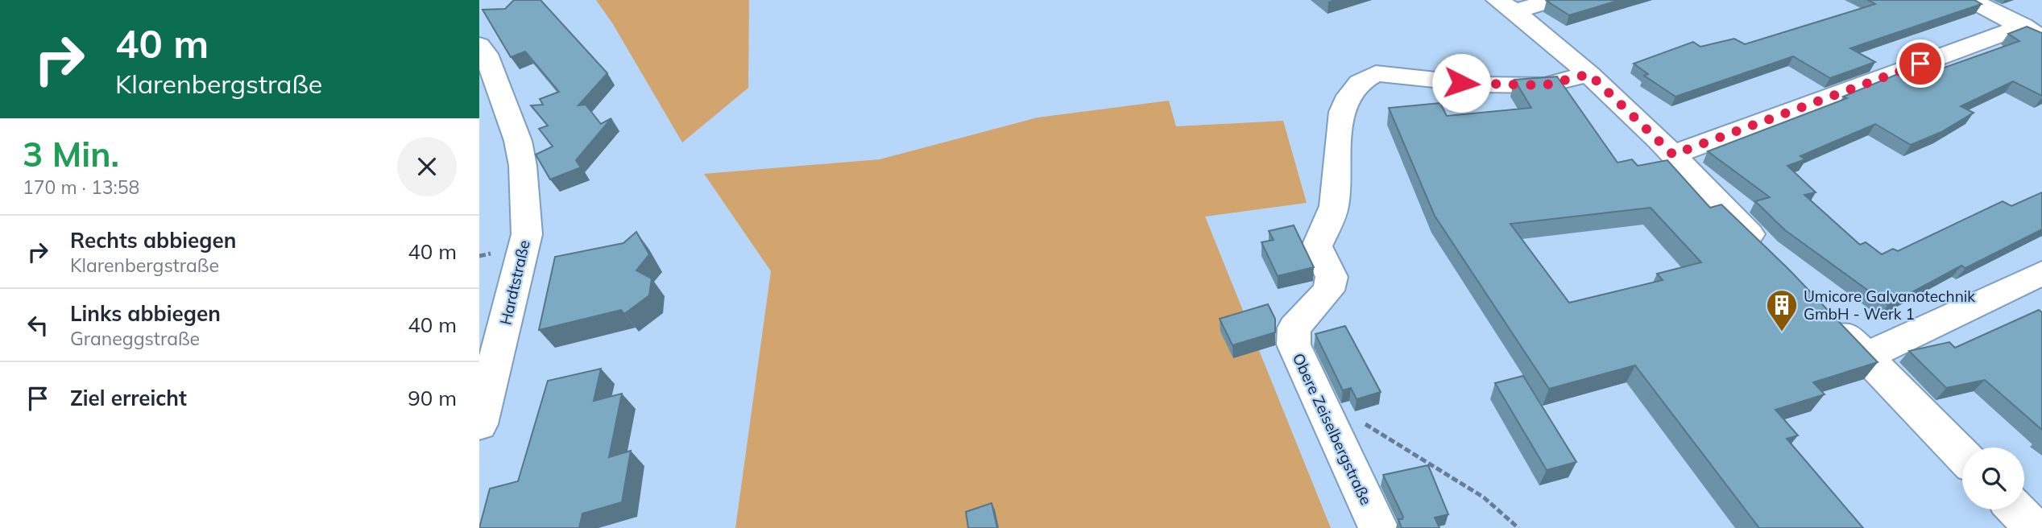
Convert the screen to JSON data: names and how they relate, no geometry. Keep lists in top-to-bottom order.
{
  "streets": {
    "street": ["Hardtstraße", "Obere Zeiselbergstraße"]
  },
  "places": {
    "building": ["Umicore Galvanotechnik GmbH - Werk 1"]
  },
  "page": {
    "turn": ["40 m", "Klarenbergstraße"],
    "heading": ["3 Min.", "170 m · 13:58"],
    "list": [
      {
        "name": "Rechts abbiegen",
        "note": "Klarenbergstraße",
        "value": "40 m"
      },
      {
        "name": "Links abbiegen",
        "note": "Graneggstraße",
        "value": "40 m"
      },
      {
        "name": "Ziel erreicht",
        "value": "90 m"
      }
    ]
  }
}
